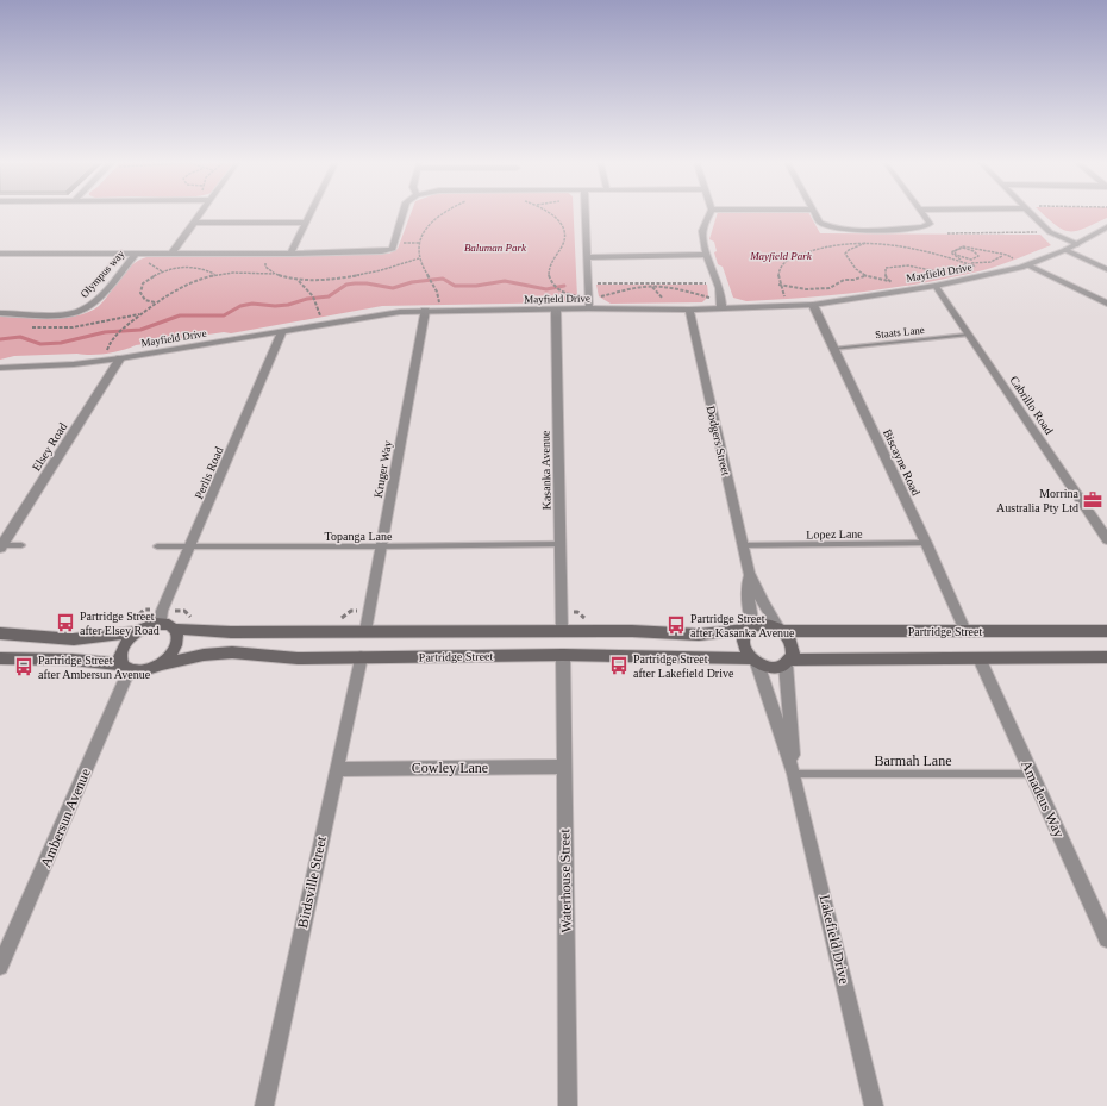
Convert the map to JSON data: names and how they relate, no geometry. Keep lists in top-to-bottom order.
{
  "streets": {
    "main road": ["Partridge Street"],
    "street": [
      "Mayfield Drive",
      "Olympus way",
      "Cabrillo Road",
      "Dodgers Street",
      "Elsey Road",
      "Biscayne Road",
      "Kruger Way",
      "Kasanka Avenue",
      "Perlis Road",
      "Cowley Lane",
      "Amadeus Way",
      "Ambersun Avenue",
      "Waterhouse Street",
      "Birdsville Street",
      "Lakefield Drive"
    ],
    "lane": [
      "Staats Lane",
      "Lopez Lane",
      "Topanga Lane",
      "Barmah Lane"
    ]
  },
  "crossings": [
    ["Mayfield Drive", "Cabrillo Road"],
    ["Mayfield Drive", "Dodgers Street"],
    ["Mayfield Drive", "Elsey Road"],
    ["Mayfield Drive", "Biscayne Road"],
    ["Mayfield Drive", "Kruger Way"],
    ["Mayfield Drive", "Kasanka Avenue"],
    ["Mayfield Drive", "Perlis Road"],
    ["Staats Lane", "Cabrillo Road"],
    ["Staats Lane", "Biscayne Road"],
    ["Dodgers Street", "Lopez Lane"],
    ["Dodgers Street", "Partridge Street"],
    ["Dodgers Street", "Lakefield Drive"],
    ["Biscayne Road", "Lopez Lane"],
    ["Biscayne Road", "Partridge Street"],
    ["Kruger Way", "Topanga Lane"],
    ["Kruger Way", "Partridge Street"],
    ["Kasanka Avenue", "Topanga Lane"],
    ["Kasanka Avenue", "Partridge Street"],
    ["Perlis Road", "Topanga Lane"],
    ["Perlis Road", "Partridge Street"],
    ["Perlis Road", "Ambersun Avenue"],
    ["Partridge Street", "Ambersun Avenue"],
    ["Partridge Street", "Waterhouse Street"],
    ["Partridge Street", "Birdsville Street"],
    ["Partridge Street", "Lakefield Drive"],
    ["Barmah Lane", "Amadeus Way"],
    ["Barmah Lane", "Lakefield Drive"],
    ["Cowley Lane", "Waterhouse Street"],
    ["Cowley Lane", "Birdsville Street"]
  ],
  "parks": ["Baluman Park", "Mayfield Park"],
  "places": {
    "office": ["Morrina Australia Pty Ltd"],
    "bus stop": [
      "Partridge Street after Elsey Road",
      "Partridge Street after Kasanka Avenue",
      "Partridge Street after Lakefield Drive",
      "Partridge Street after Ambersun Avenue"
    ]
  }
}
